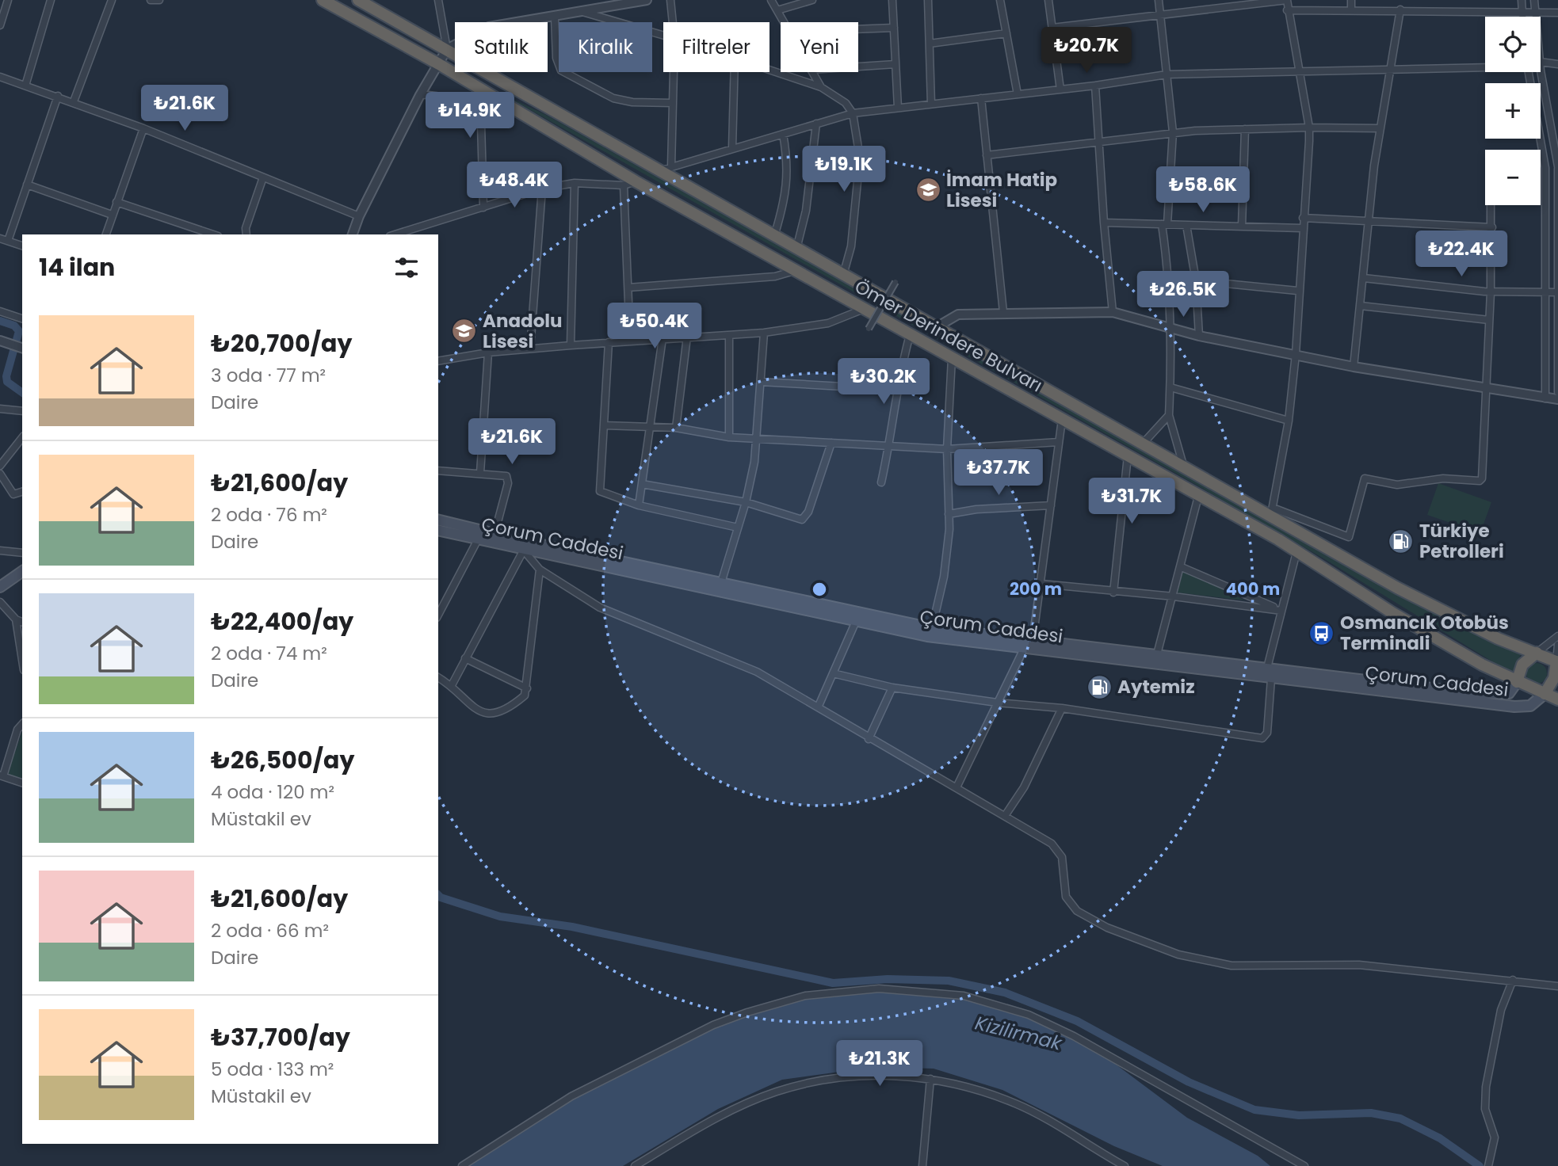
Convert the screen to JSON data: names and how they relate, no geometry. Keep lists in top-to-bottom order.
{
  "streets": {
    "highway": ["Ömer Derindere Bulvarı"],
    "main road": ["Çorum Caddesi"]
  },
  "crossings": [
    ["Ömer Derindere Bulvarı", "Çorum Caddesi"]
  ],
  "water": ["Kizilirmak"],
  "places": {
    "school or university": ["İmam Hatip Lisesi", "Anadolu Lisesi"],
    "fuel station": ["Türkiye Petrolleri", "Aytemiz"],
    "bus stop": ["Osmancık Otobüs Terminali"]
  },
  "page": {
    "map_buttons": ["+", "−"],
    "chip": [
      "Satılık",
      "Kiralık",
      "Filtreler",
      "Yeni"
    ],
    "price": [
      "₺20.7K",
      "₺21.6K",
      "₺14.9K",
      "₺19.1K",
      "₺48.4K",
      "₺58.6K",
      "₺22.4K",
      "₺26.5K",
      "₺50.4K",
      "₺30.2K",
      "₺21.6K",
      "₺37.7K",
      "₺31.7K",
      "₺21.3K"
    ],
    "heading": "14 ilan",
    "list": [
      {
        "name": "₺20,700/ay",
        "note": "3 oda · 77 m² · Daire"
      },
      {
        "name": "₺21,600/ay",
        "note": "2 oda · 76 m² · Daire"
      },
      {
        "name": "₺22,400/ay",
        "note": "2 oda · 74 m² · Daire"
      },
      {
        "name": "₺26,500/ay",
        "note": "4 oda · 120 m² · Müstakil ev"
      },
      {
        "name": "₺21,600/ay",
        "note": "2 oda · 66 m² · Daire"
      },
      {
        "name": "₺37,700/ay",
        "note": "5 oda · 133 m² · Müstakil ev"
      }
    ]
  },
  "rings": ["200 m", "400 m"]
}
